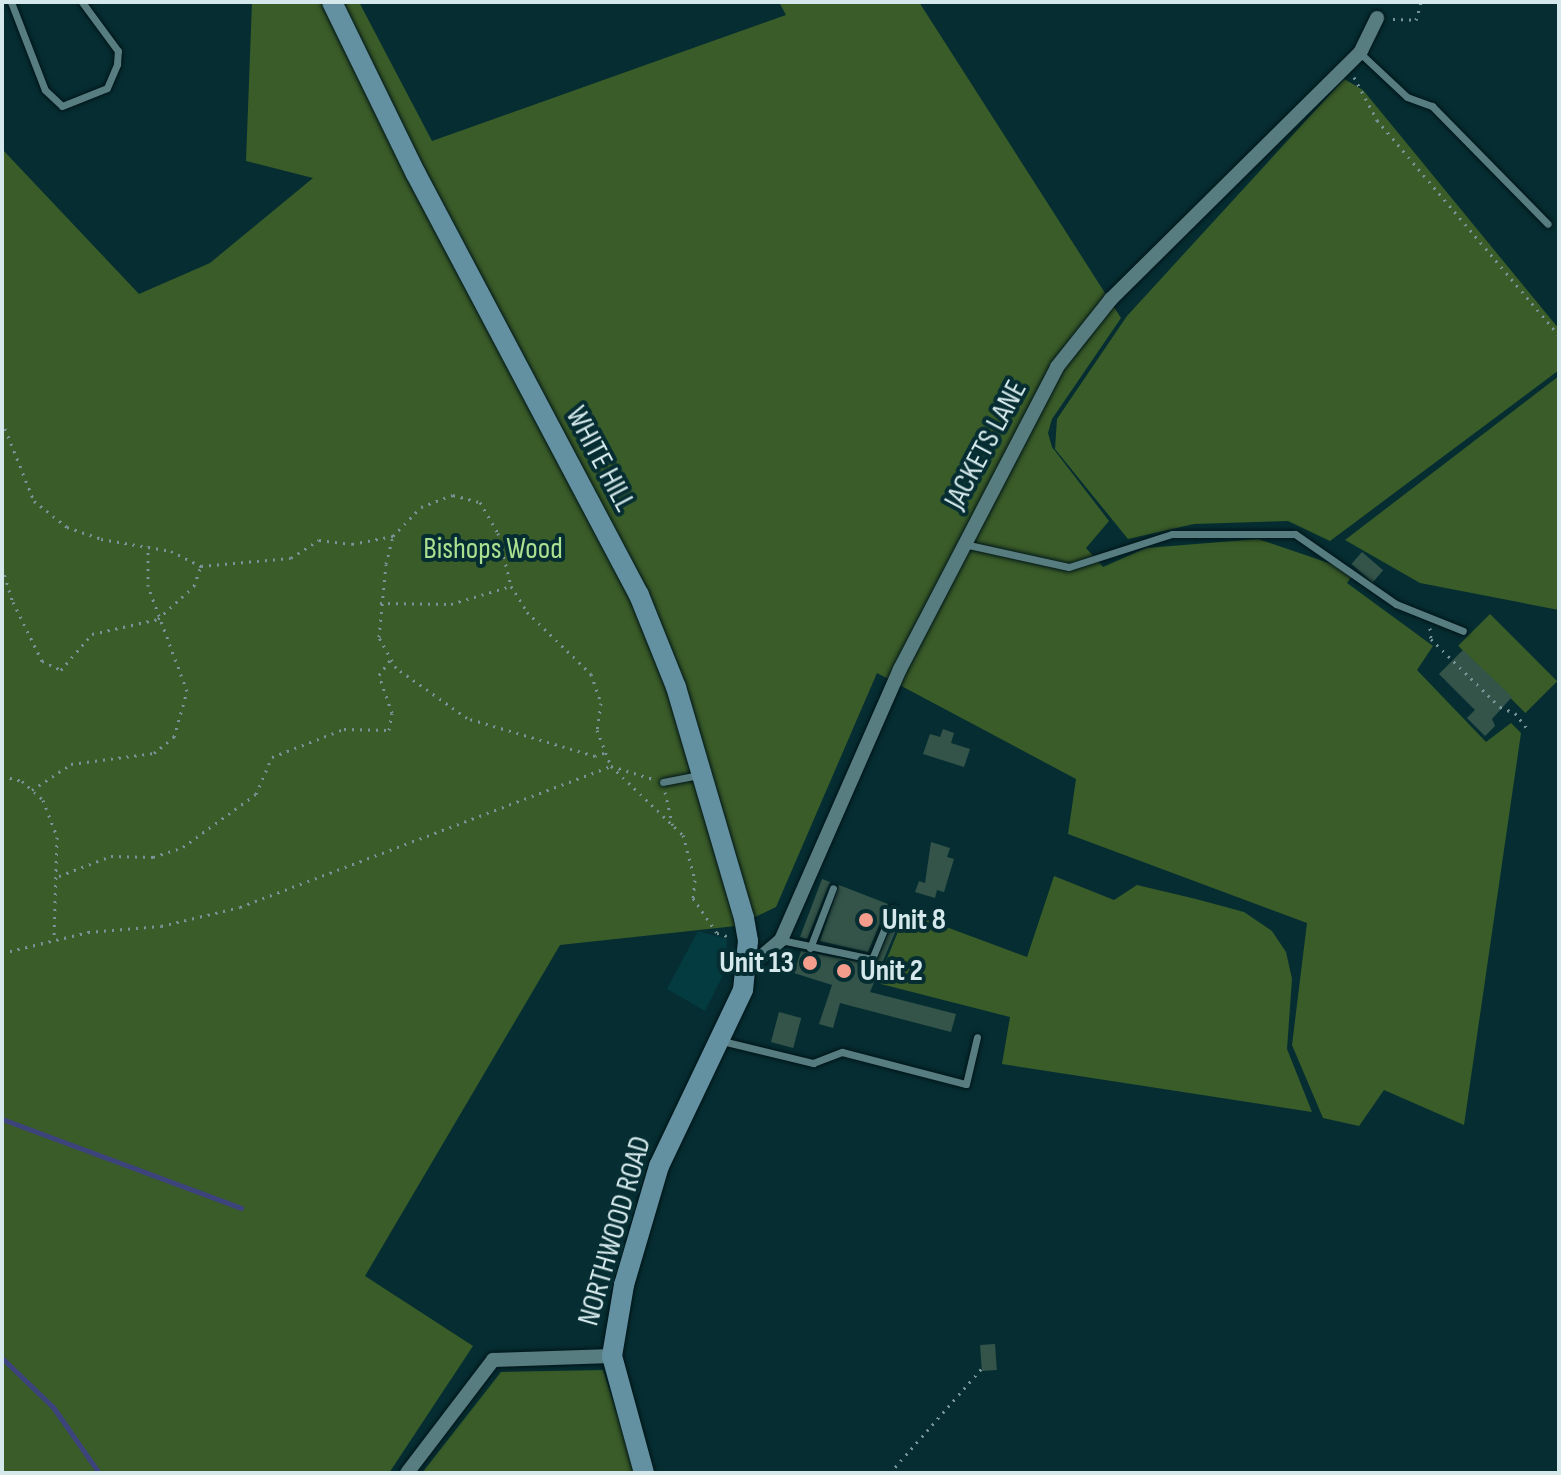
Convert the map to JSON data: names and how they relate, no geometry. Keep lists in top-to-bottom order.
{
  "streets": {
    "street": ["JACKETS LANE", "WHITE HILL", "NORTHWOOD ROAD"]
  },
  "crossings": [
    ["JACKETS LANE", "WHITE HILL"],
    ["JACKETS LANE", "NORTHWOOD ROAD"],
    ["WHITE HILL", "NORTHWOOD ROAD"]
  ],
  "parks": ["Bishops Wood"],
  "places": ["Unit 8", "Unit 13", "Unit 2"]
}
